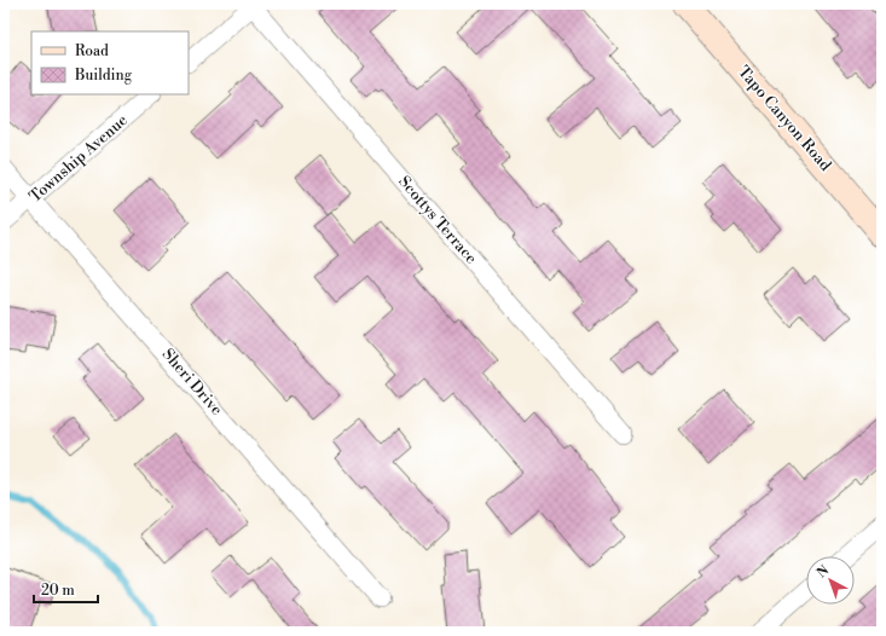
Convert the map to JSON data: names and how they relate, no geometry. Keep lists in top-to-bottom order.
{
  "streets": {
    "main road": ["Tapo Canyon Road"],
    "street": ["Township Avenue", "Scottys Terrace", "Sheri Drive"]
  },
  "crossings": [
    ["Township Avenue", "Sheri Drive"]
  ],
  "legend": ["Road", "Building"],
  "scale_bar": "20 m",
  "north": "top left"
}
